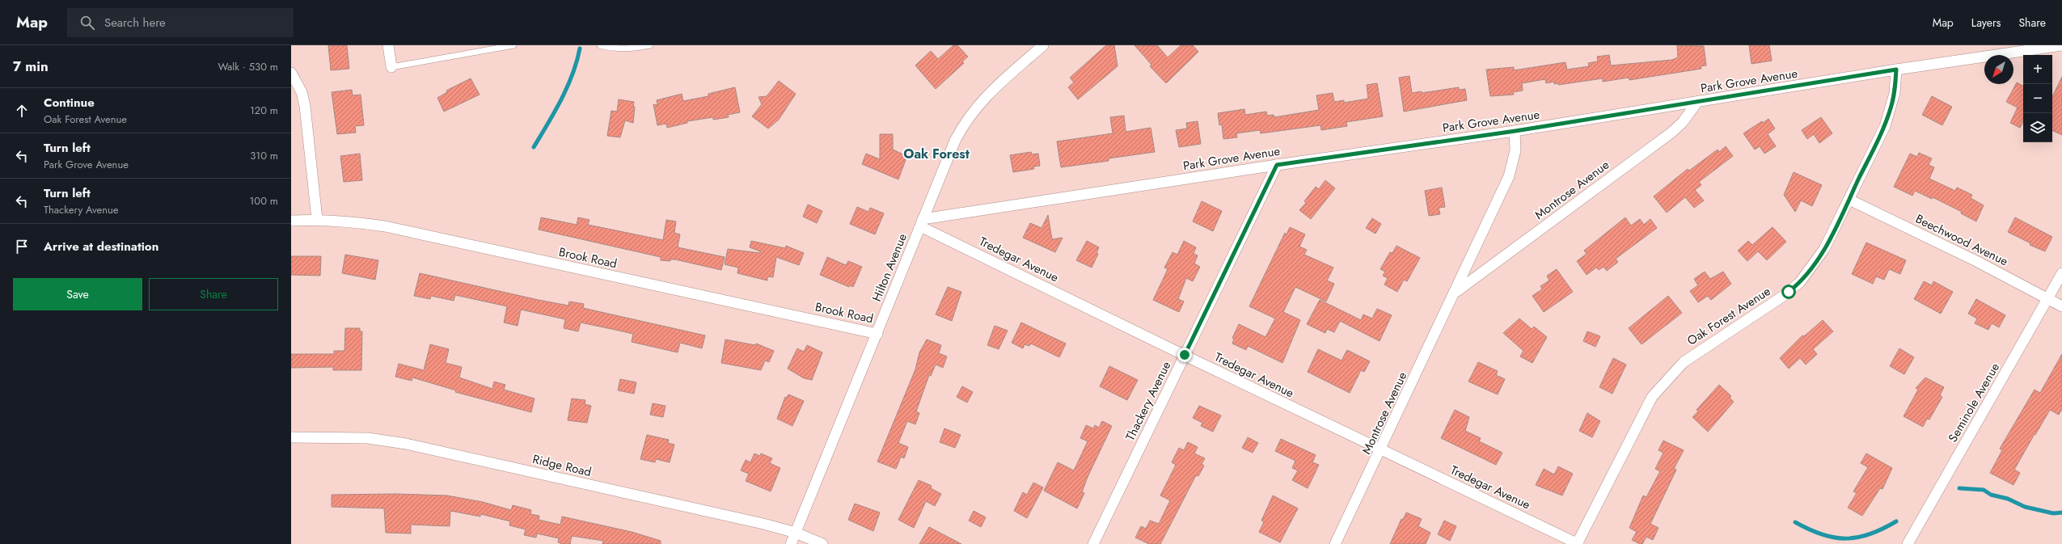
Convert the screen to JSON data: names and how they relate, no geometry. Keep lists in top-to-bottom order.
{
  "streets": {
    "street": [
      "Park Grove Avenue",
      "Montrose Avenue",
      "Beechwood Avenue",
      "Brook Road",
      "Tredegar Avenue",
      "Hilton Avenue",
      "Oak Forest Avenue",
      "Thackery Avenue",
      "Seminole Avenue",
      "Ridge Road"
    ]
  },
  "crossings": [
    ["Park Grove Avenue", "Montrose Avenue"],
    ["Park Grove Avenue", "Tredegar Avenue"],
    ["Park Grove Avenue", "Hilton Avenue"],
    ["Park Grove Avenue", "Oak Forest Avenue"],
    ["Park Grove Avenue", "Thackery Avenue"],
    ["Montrose Avenue", "Tredegar Avenue"],
    ["Beechwood Avenue", "Oak Forest Avenue"],
    ["Beechwood Avenue", "Seminole Avenue"],
    ["Brook Road", "Hilton Avenue"],
    ["Tredegar Avenue", "Hilton Avenue"],
    ["Tredegar Avenue", "Oak Forest Avenue"],
    ["Tredegar Avenue", "Thackery Avenue"],
    ["Hilton Avenue", "Ridge Road"]
  ],
  "districts": ["Oak Forest"],
  "north": "bottom left",
  "page": {
    "header": "Map",
    "search": "Search here",
    "nav": ["Map", "Layers", "Share"],
    "heading": ["7 min", "Walk · 530 m"],
    "map_buttons": ["+", "−"],
    "list": [
      ["Continue", "Oak Forest Avenue", "120 m"],
      ["Turn left", "Park Grove Avenue", "310 m"],
      ["Turn left", "Thackery Avenue", "100 m"],
      "Arrive at destination"
    ],
    "buttons": ["Save", "Share"]
  }
}
